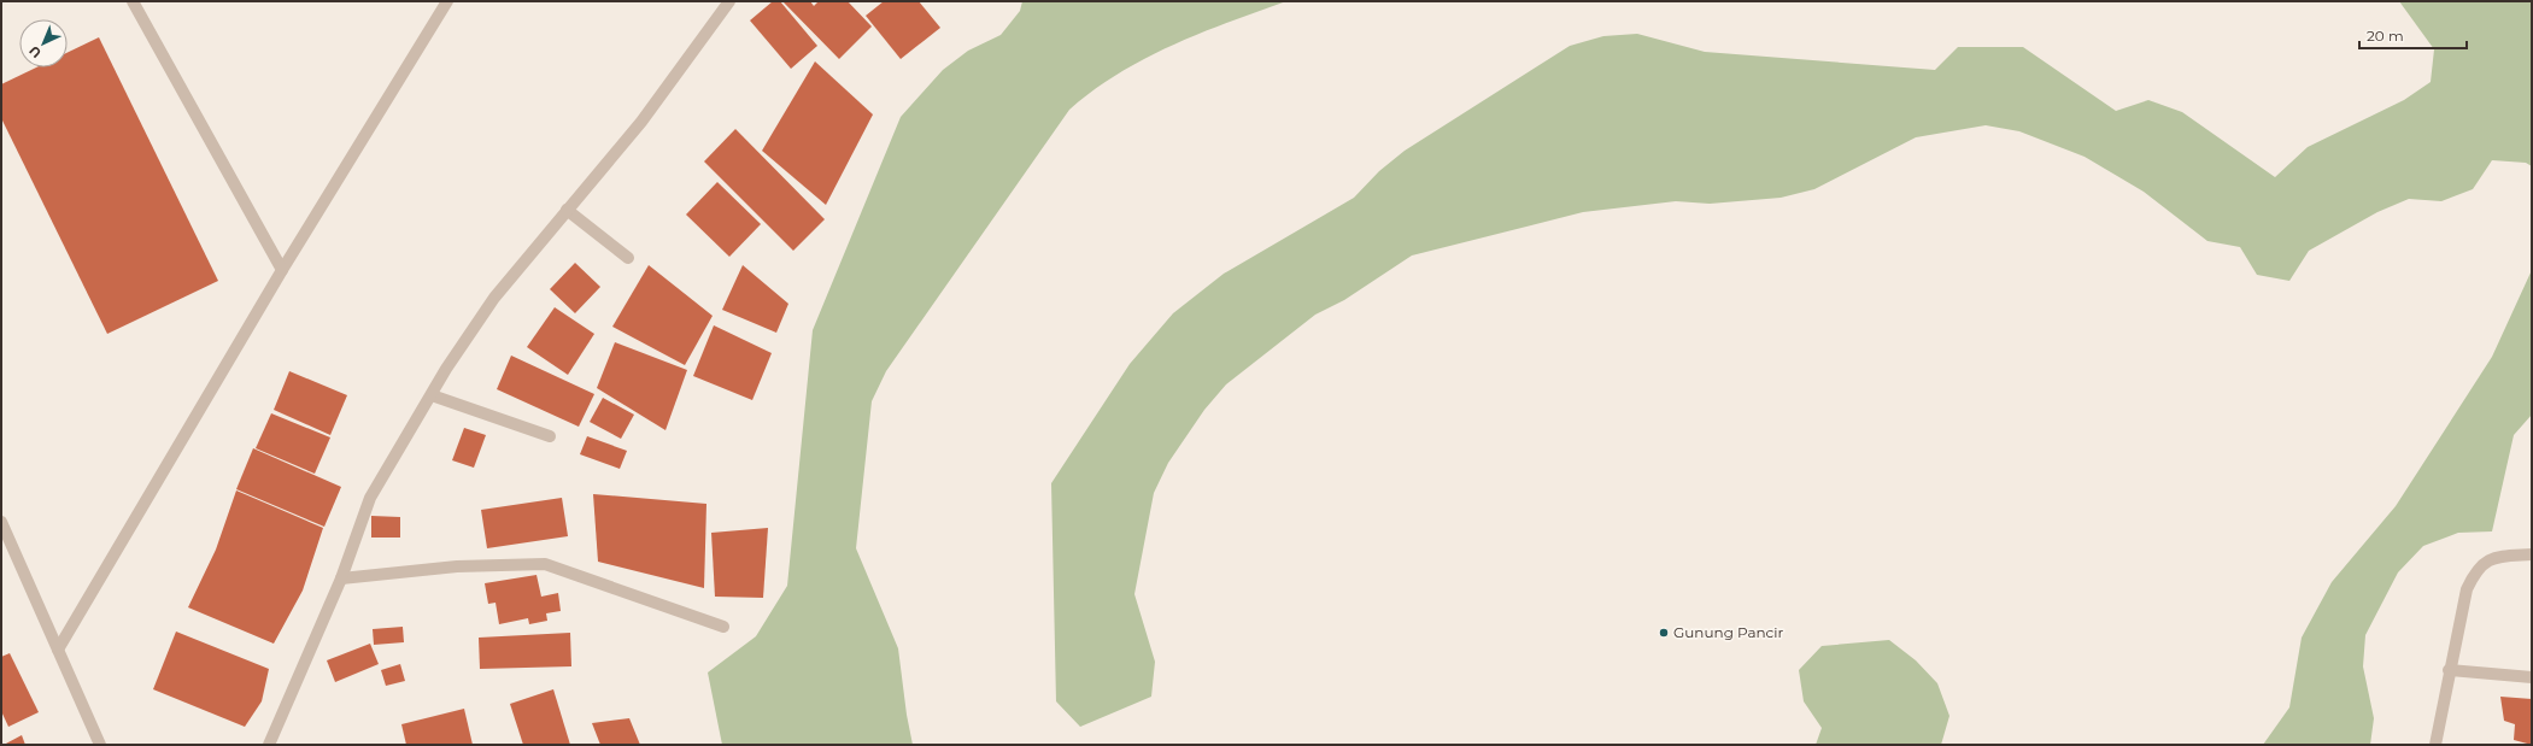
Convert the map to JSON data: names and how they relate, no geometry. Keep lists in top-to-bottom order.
{
  "places": ["Gunung Pancir"],
  "scale_bar": "20 m",
  "north": "bottom left"
}
